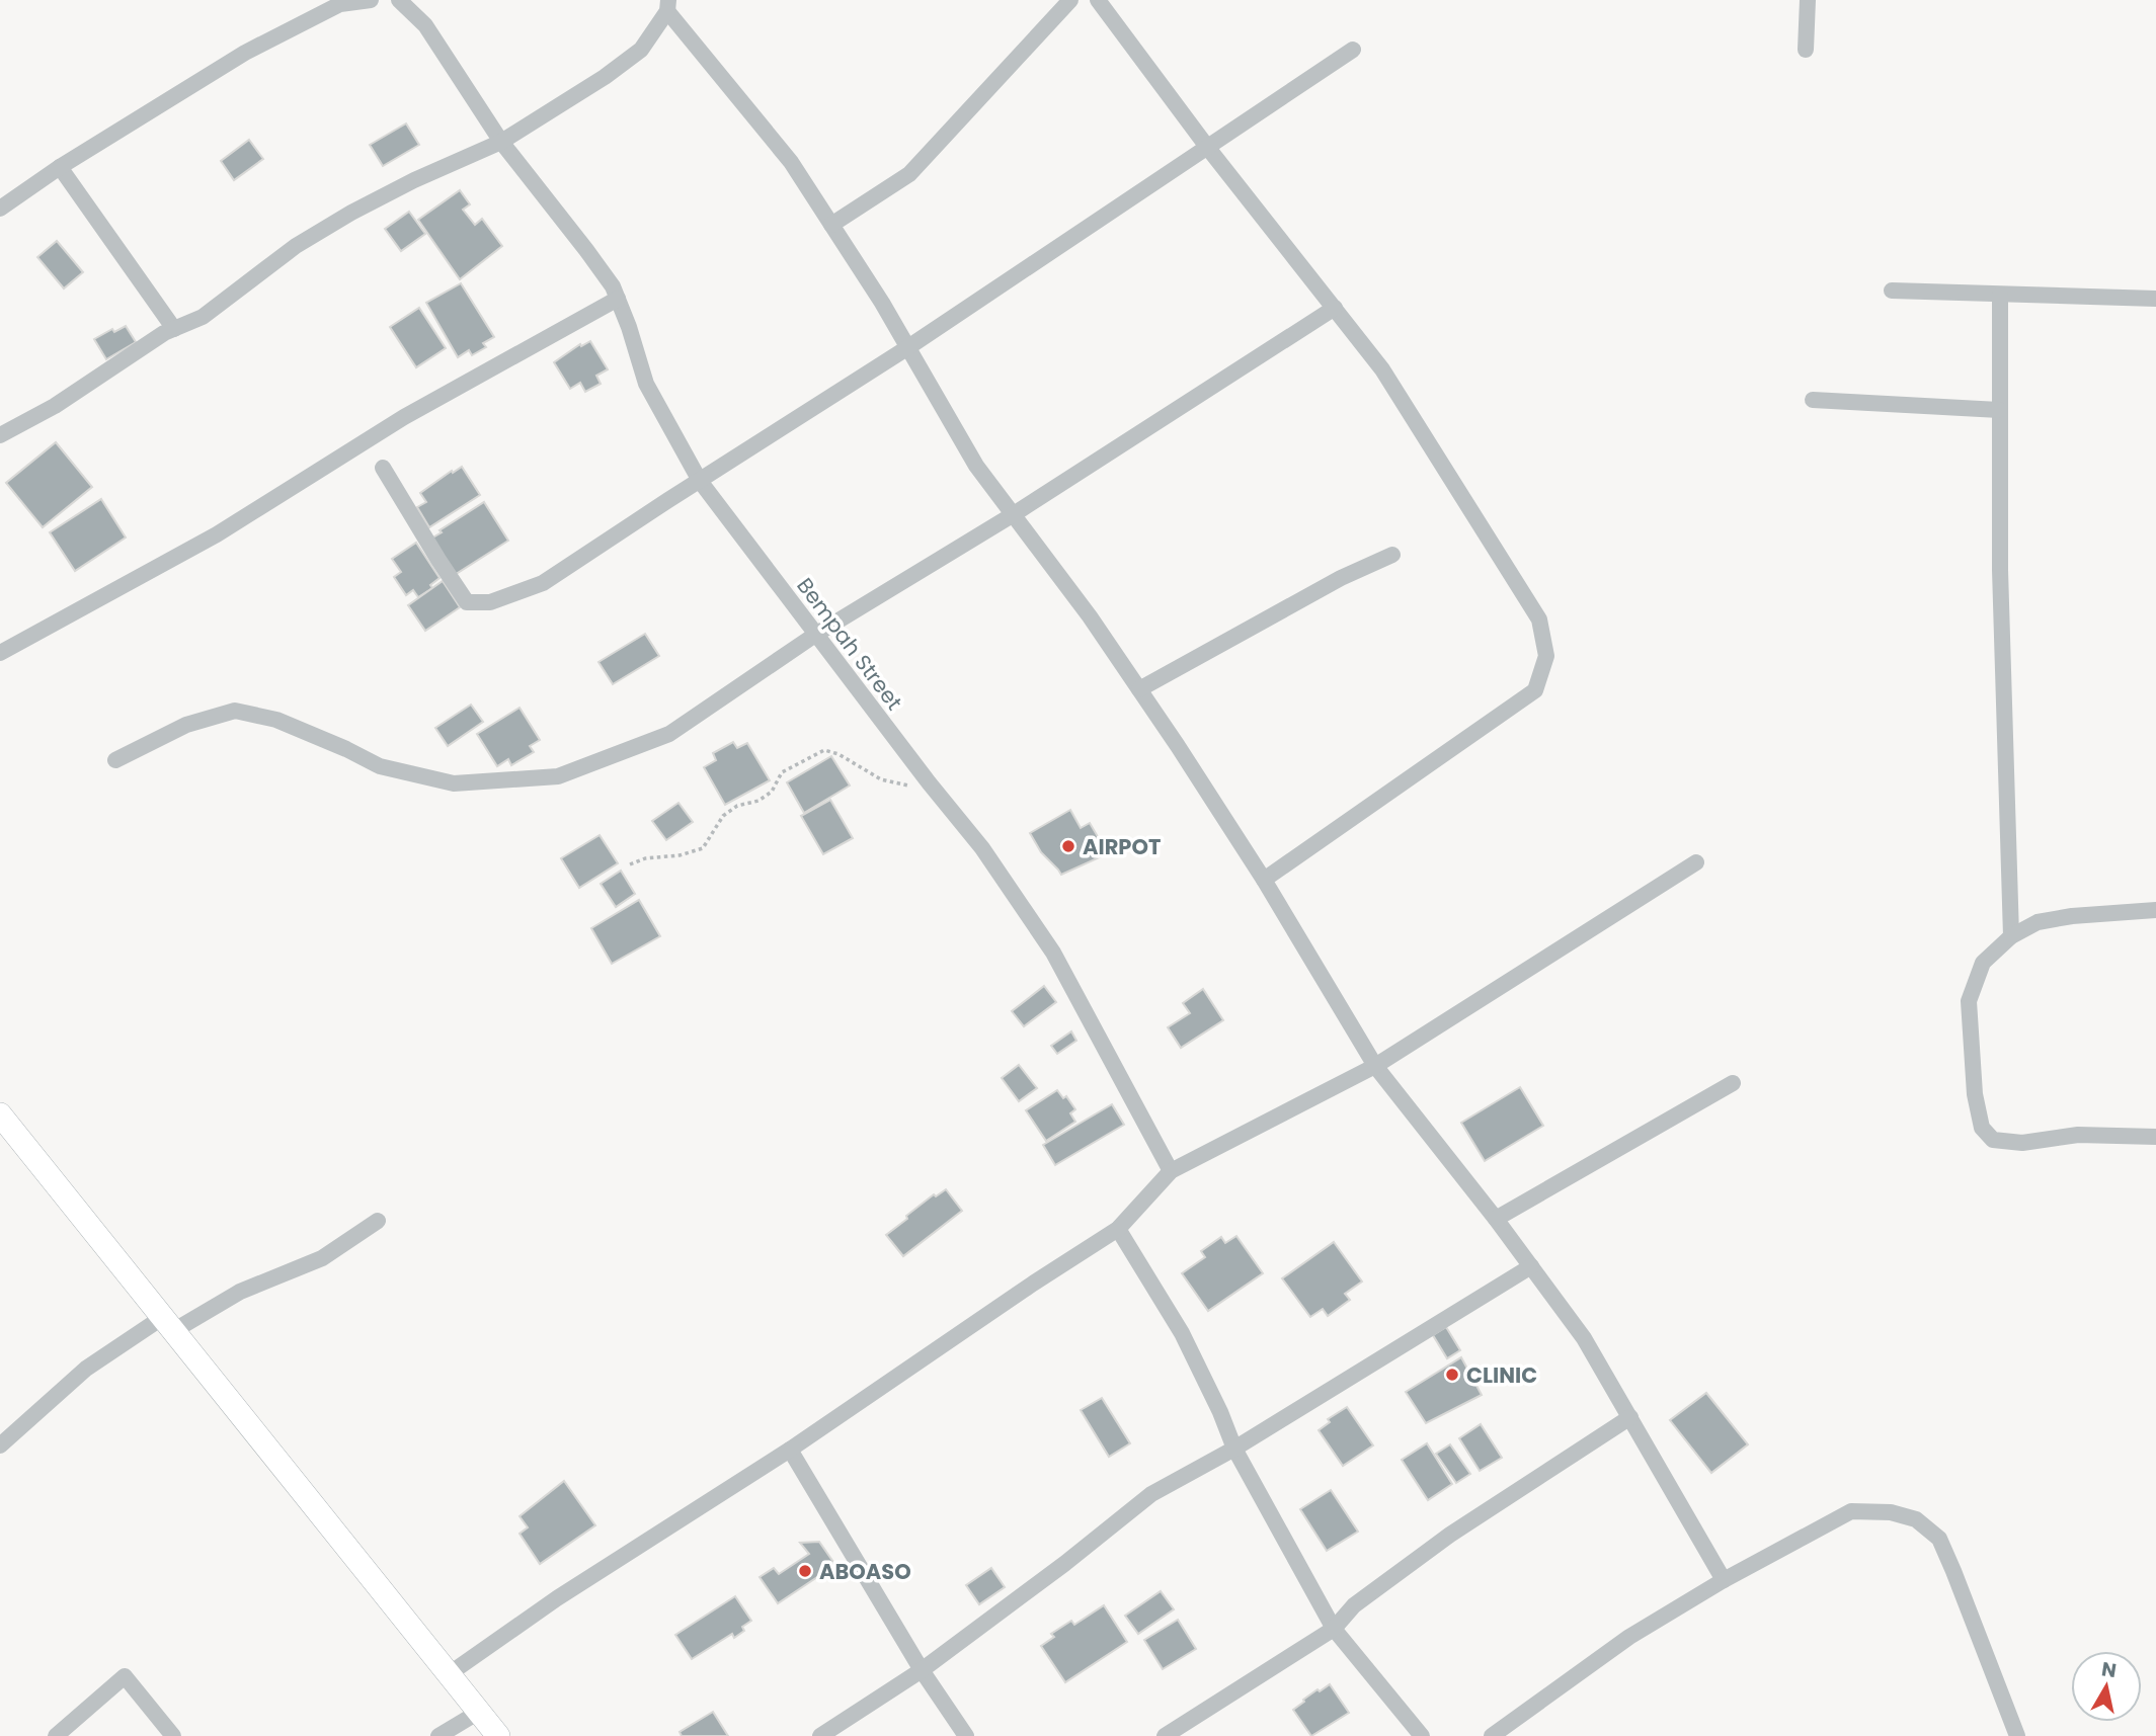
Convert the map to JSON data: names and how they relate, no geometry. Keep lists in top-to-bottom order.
{
  "streets": {
    "street": ["Bempah Street"]
  },
  "places": ["AIRPOT", "CLINIC", "ABOASO"],
  "north": "top"
}
